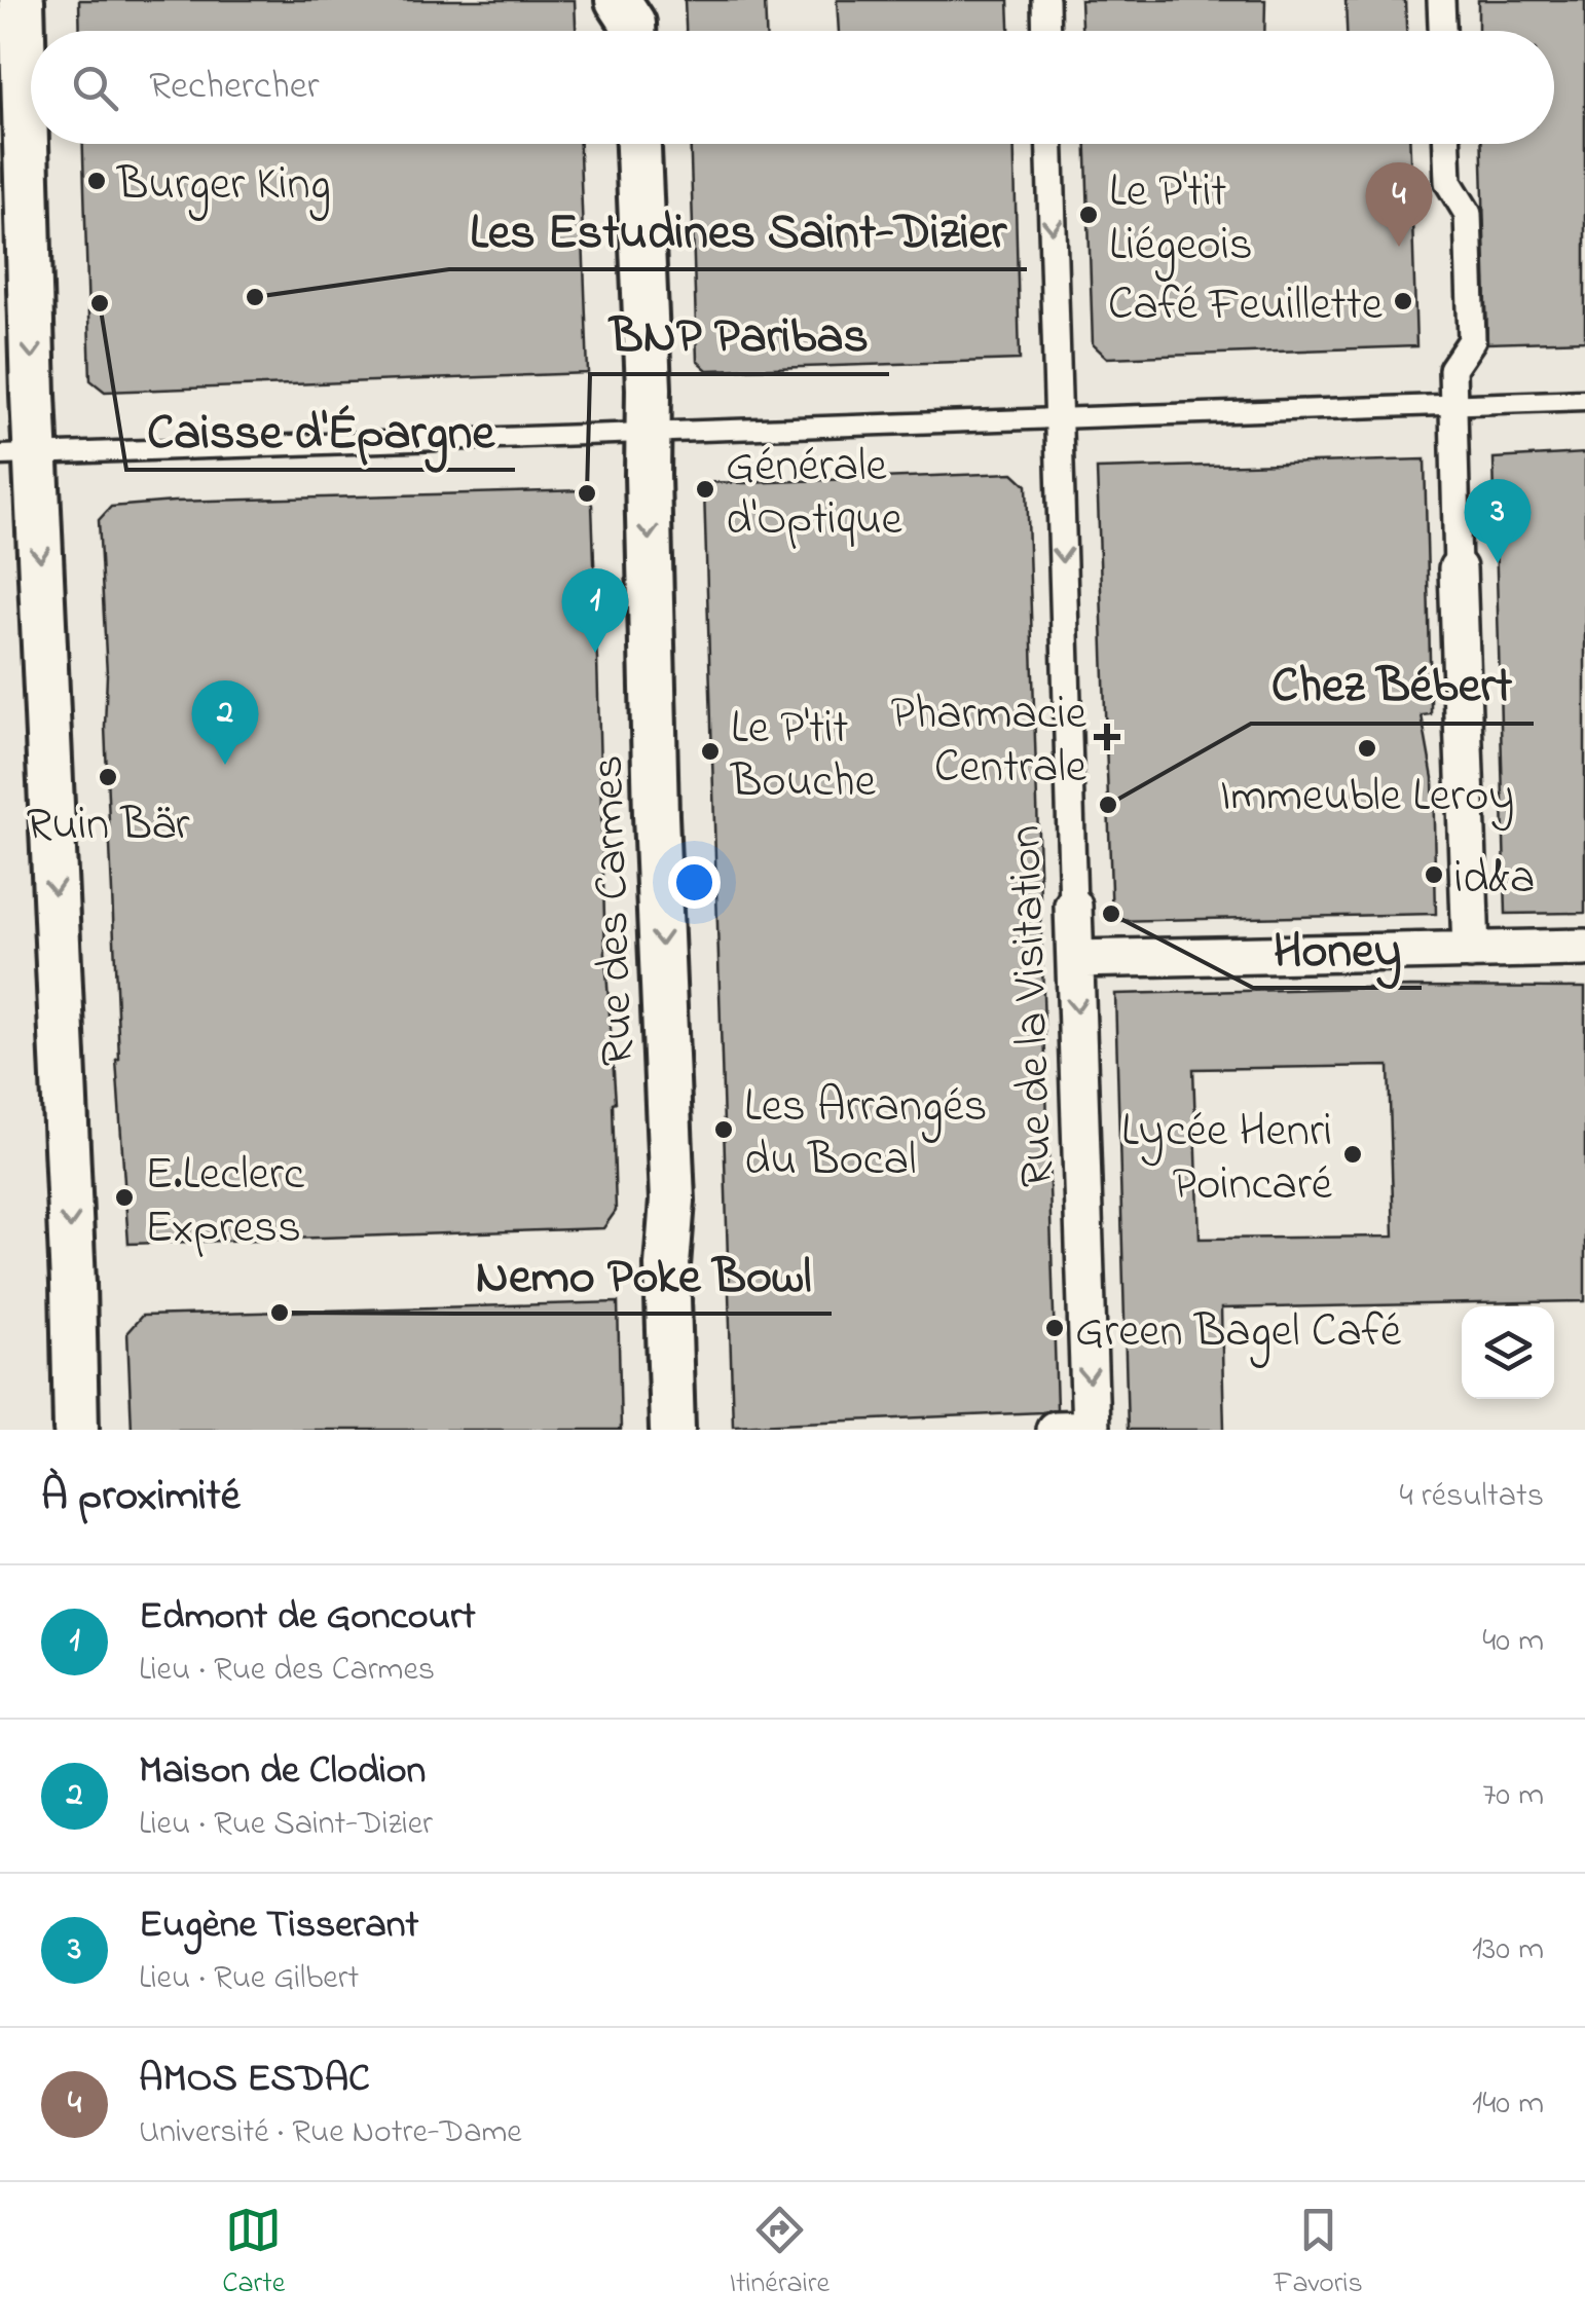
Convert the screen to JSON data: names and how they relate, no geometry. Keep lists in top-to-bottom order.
{
  "streets": {
    "street": ["Rue des Carmes", "Rue de la Visitation"]
  },
  "one_way": ["Rue des Carmes", "Rue de la Visitation"],
  "places": {
    "other": [
      "Burger King",
      "Le P'tit Liégeois",
      "Les Estudines Saint-Dizier",
      "Café Feuillette",
      "Caisse d'Épargne",
      "Générale d'Optique",
      "BNP Paribas",
      "Immeuble Leroy",
      "Le P'tit Bouche",
      "Ruin Bär",
      "Chez Bébert",
      "id&a",
      "Honey",
      "Les Arrangés du Bocal",
      "Lycée Henri Poincaré",
      "E.Leclerc Express",
      "Nemo Poke Bowl",
      "Green Bagel Café"
    ],
    "health": ["Pharmacie Centrale"]
  },
  "page": {
    "search": "Rechercher",
    "pins": [
      "4",
      "3",
      "1",
      "2"
    ],
    "heading": ["À proximité", "4 résultats"],
    "list": [
      {
        "mark": "1",
        "name": "Edmont de Goncourt",
        "note": "Lieu · Rue des Carmes",
        "value": "40 m"
      },
      {
        "mark": "2",
        "name": "Maison de Clodion",
        "note": "Lieu · Rue Saint-Dizier",
        "value": "70 m"
      },
      {
        "mark": "3",
        "name": "Eugène Tisserant",
        "note": "Lieu · Rue Gilbert",
        "value": "130 m"
      },
      {
        "mark": "4",
        "name": "AMOS ESDAC",
        "note": "Université · Rue Notre-Dame",
        "value": "140 m"
      }
    ],
    "nav": ["Carte", "Itinéraire", "Favoris"]
  }
}
